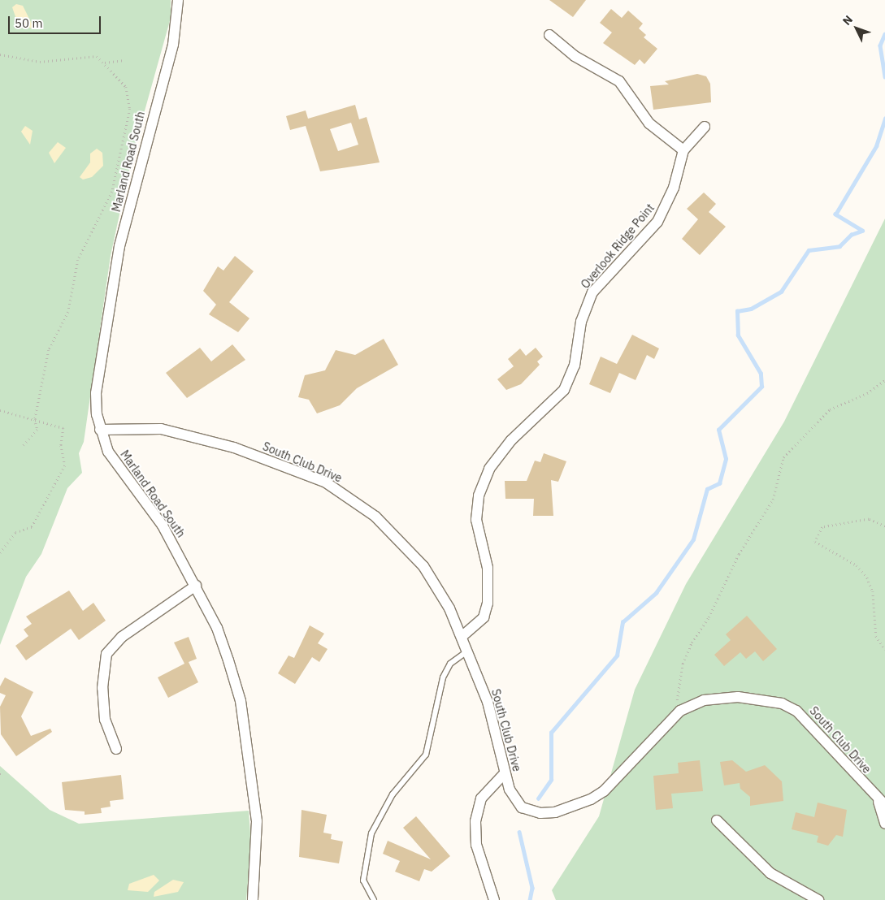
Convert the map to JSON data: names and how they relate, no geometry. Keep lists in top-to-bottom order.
{
  "streets": {
    "street": ["Marland Road South", "Overlook Ridge Point", "South Club Drive"]
  },
  "crossings": [
    ["Marland Road South", "South Club Drive"],
    ["Overlook Ridge Point", "South Club Drive"]
  ],
  "scale_bar": "50 m",
  "north": "top left"
}
